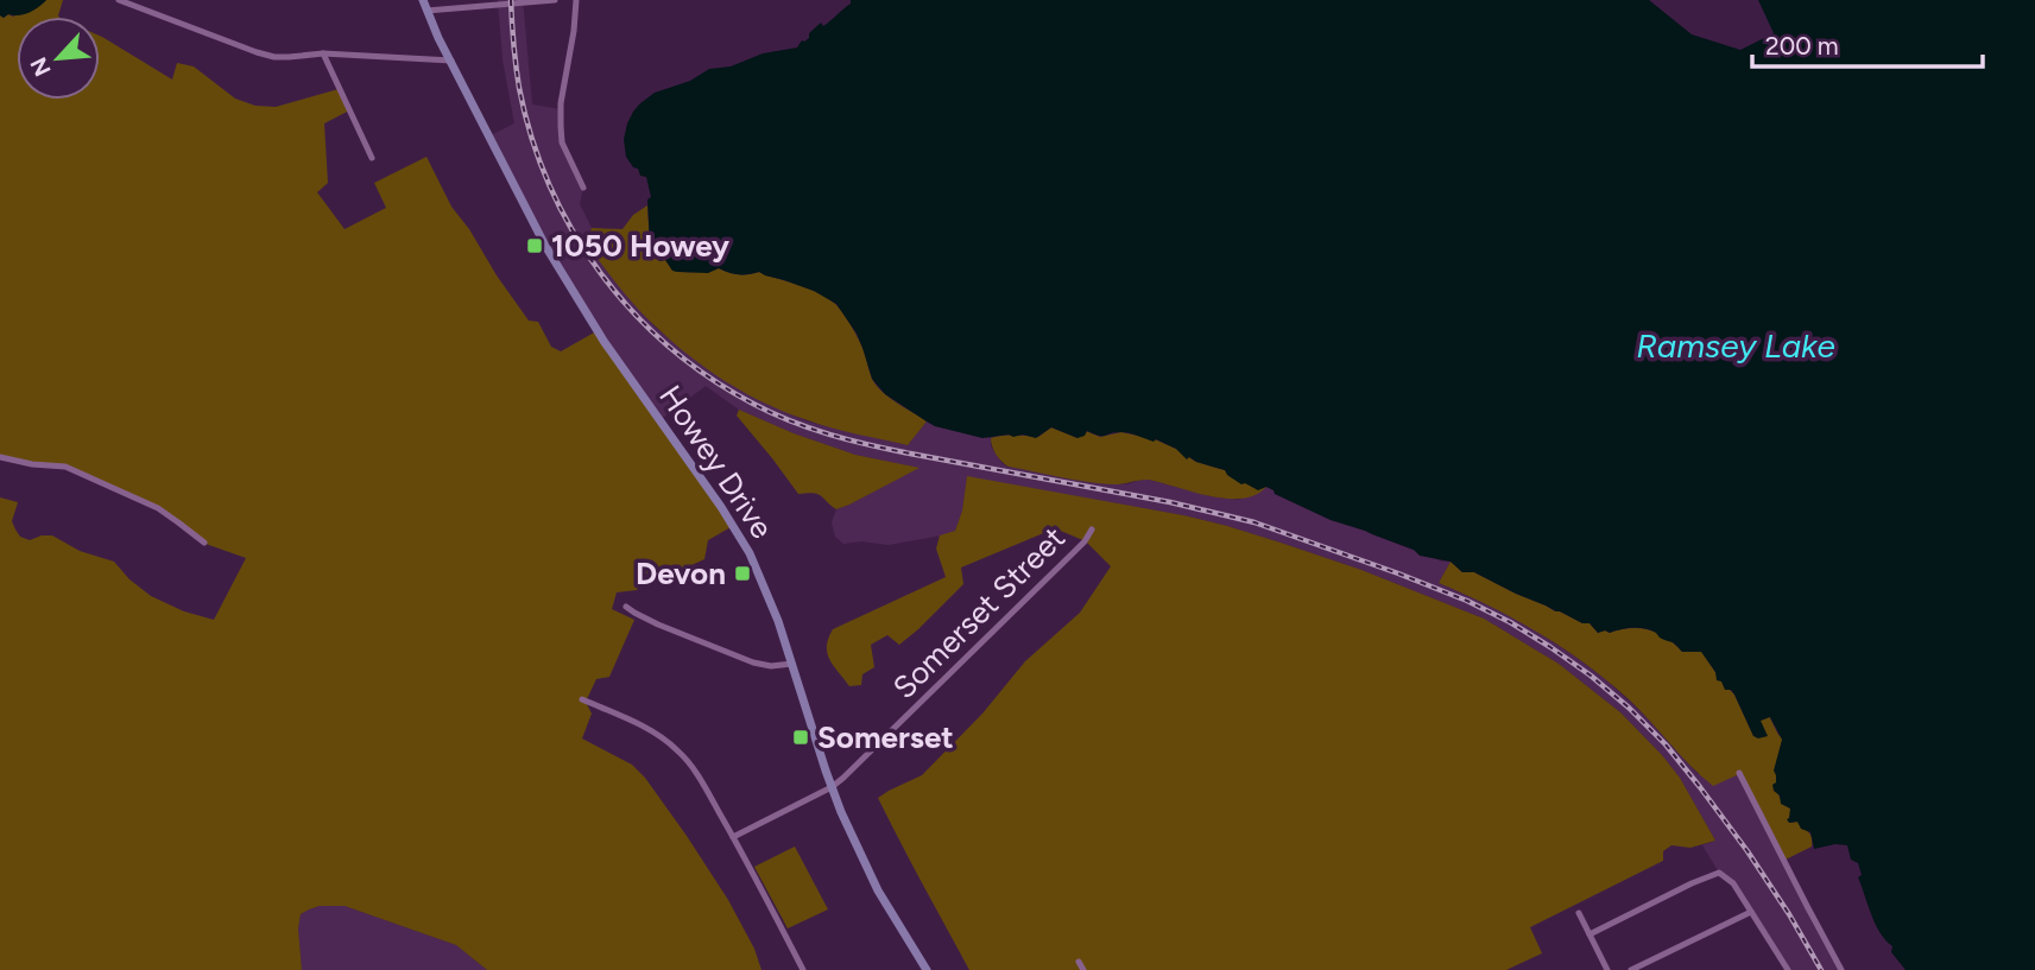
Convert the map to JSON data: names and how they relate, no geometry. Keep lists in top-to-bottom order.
{
  "streets": {
    "main road": ["Howey Drive"],
    "street": ["Somerset Street"]
  },
  "crossings": [
    ["Howey Drive", "Somerset Street"]
  ],
  "water": ["Ramsey Lake"],
  "places": {
    "transit": ["1050 Howey", "Devon", "Somerset"]
  },
  "scale_bar": "200 m",
  "north": "bottom left"
}
